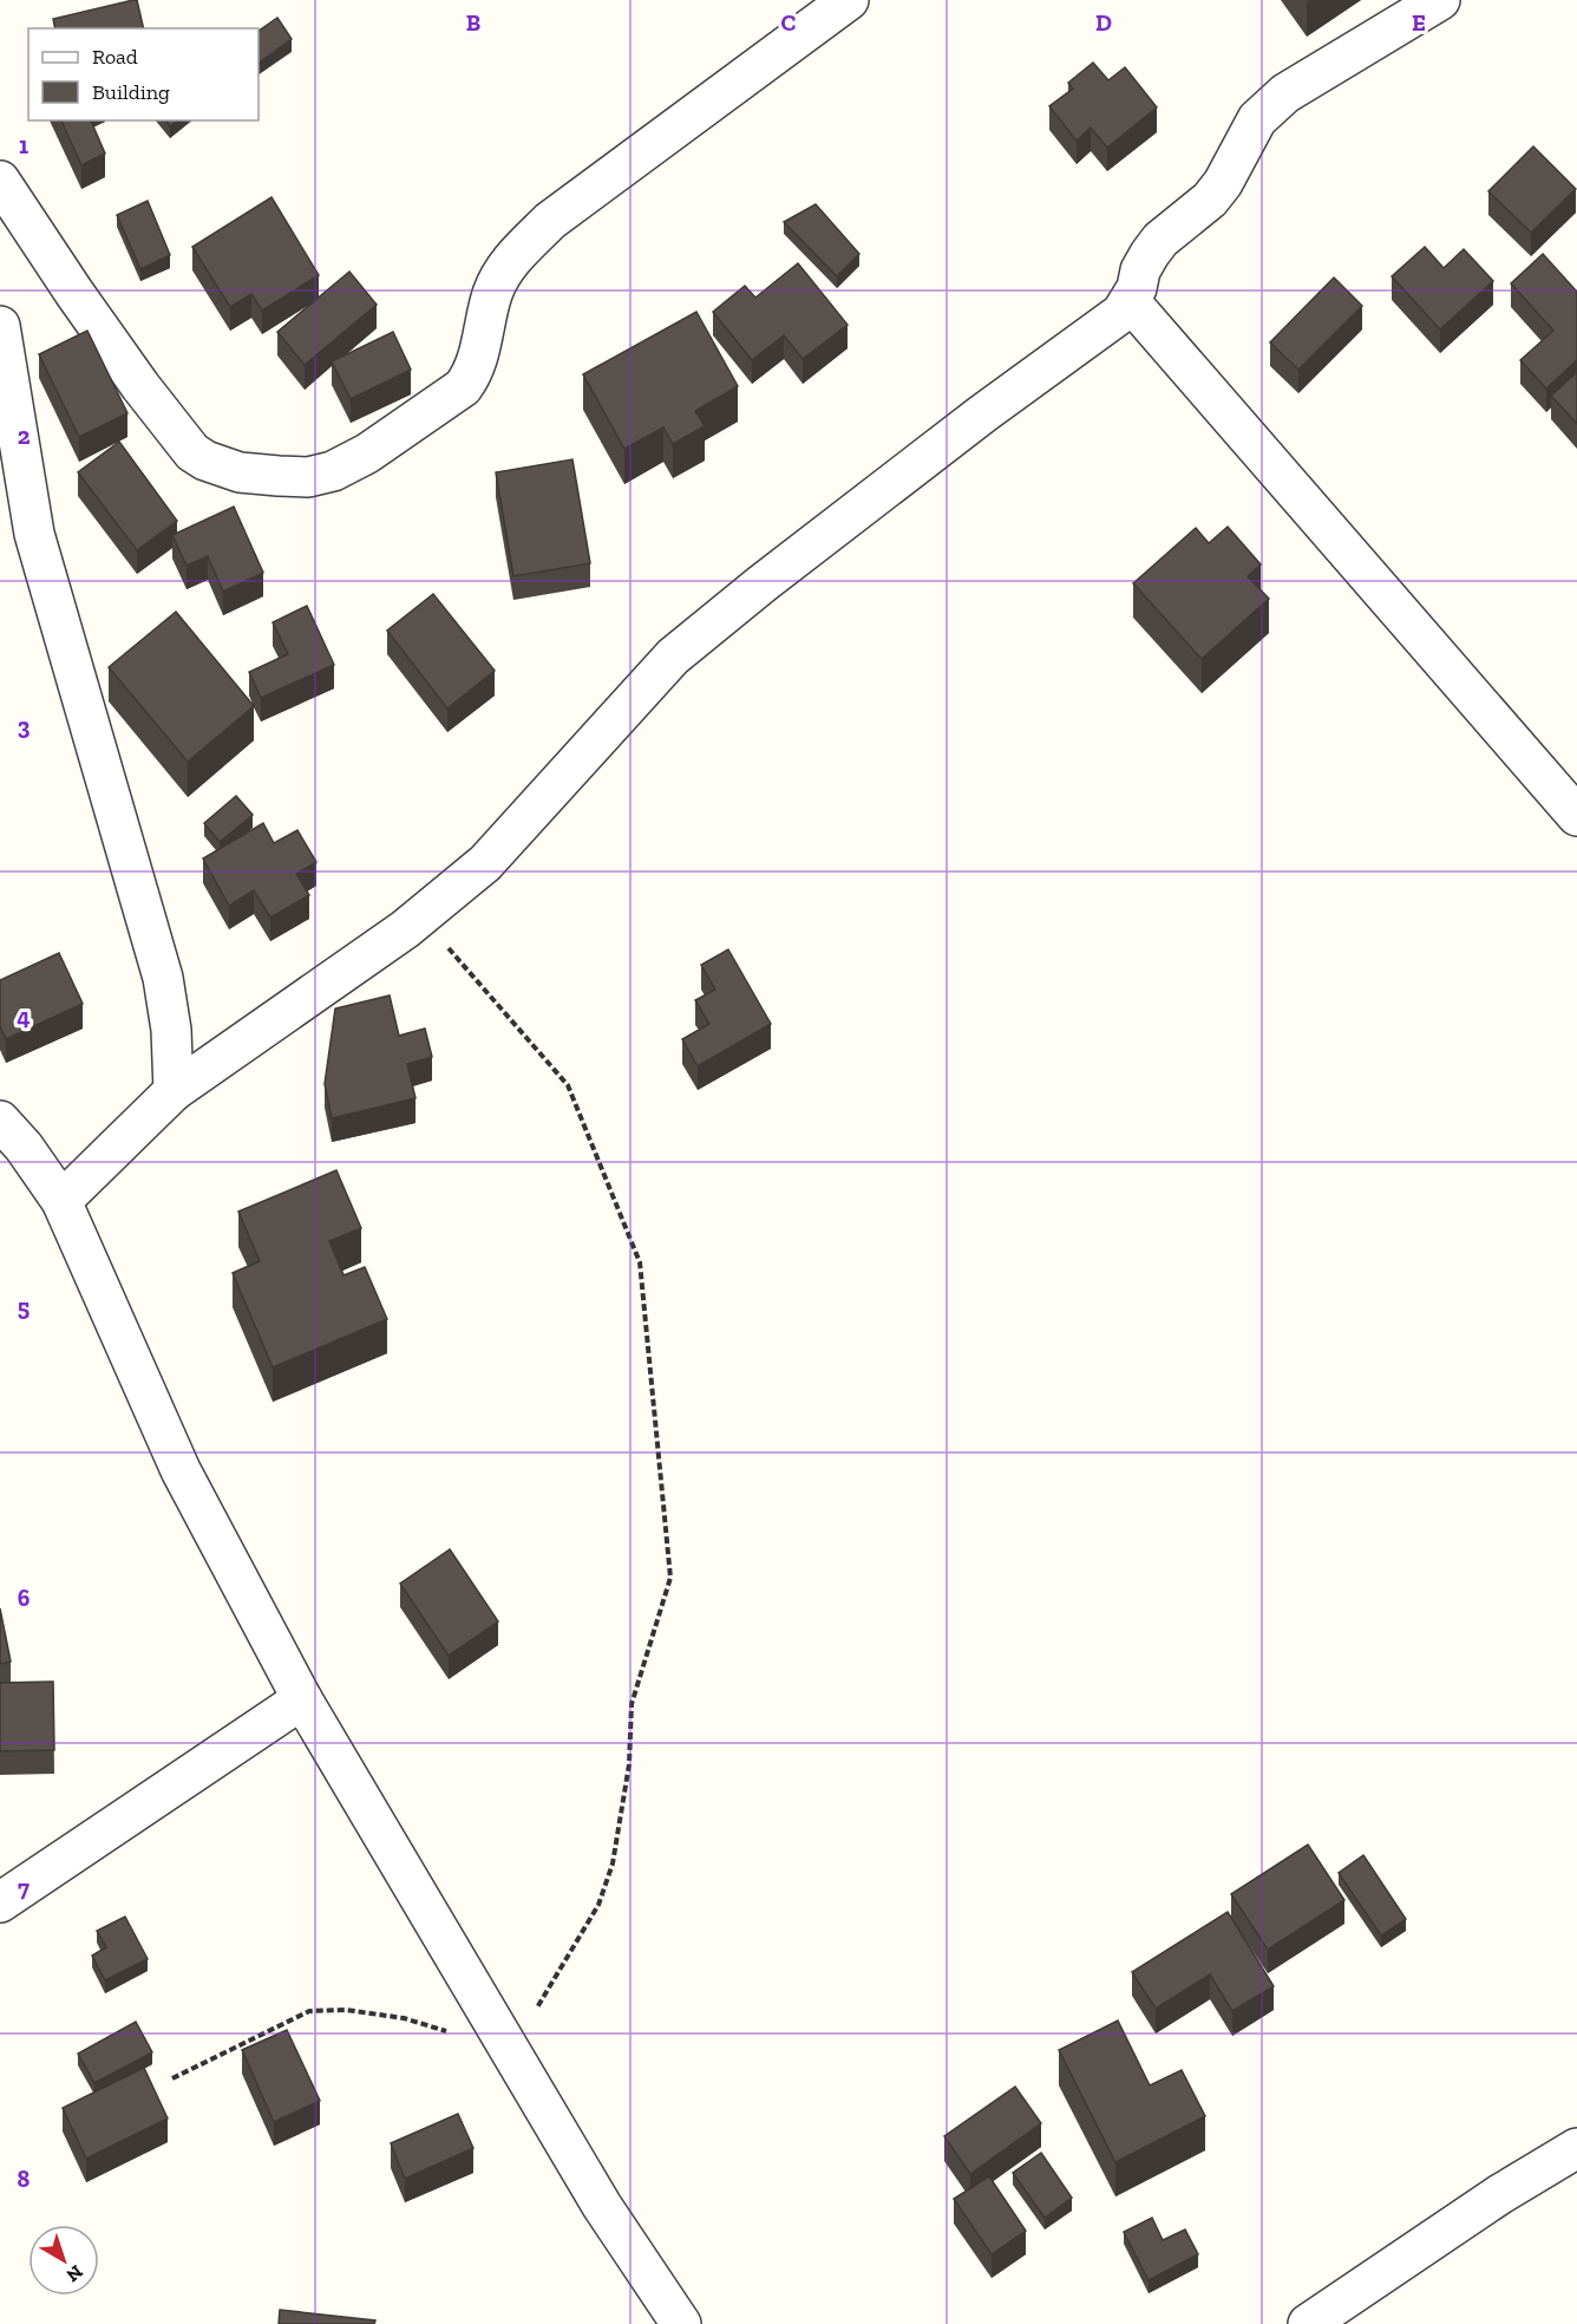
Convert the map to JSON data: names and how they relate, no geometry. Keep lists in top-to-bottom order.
{
  "legend": ["Road", "Building"],
  "north": "bottom right",
  "grid": {
    "columns": [
      "B",
      "C",
      "D",
      "E"
    ],
    "rows": [
      "1",
      "2",
      "3",
      "4",
      "5",
      "6",
      "7",
      "8"
    ]
  }
}
